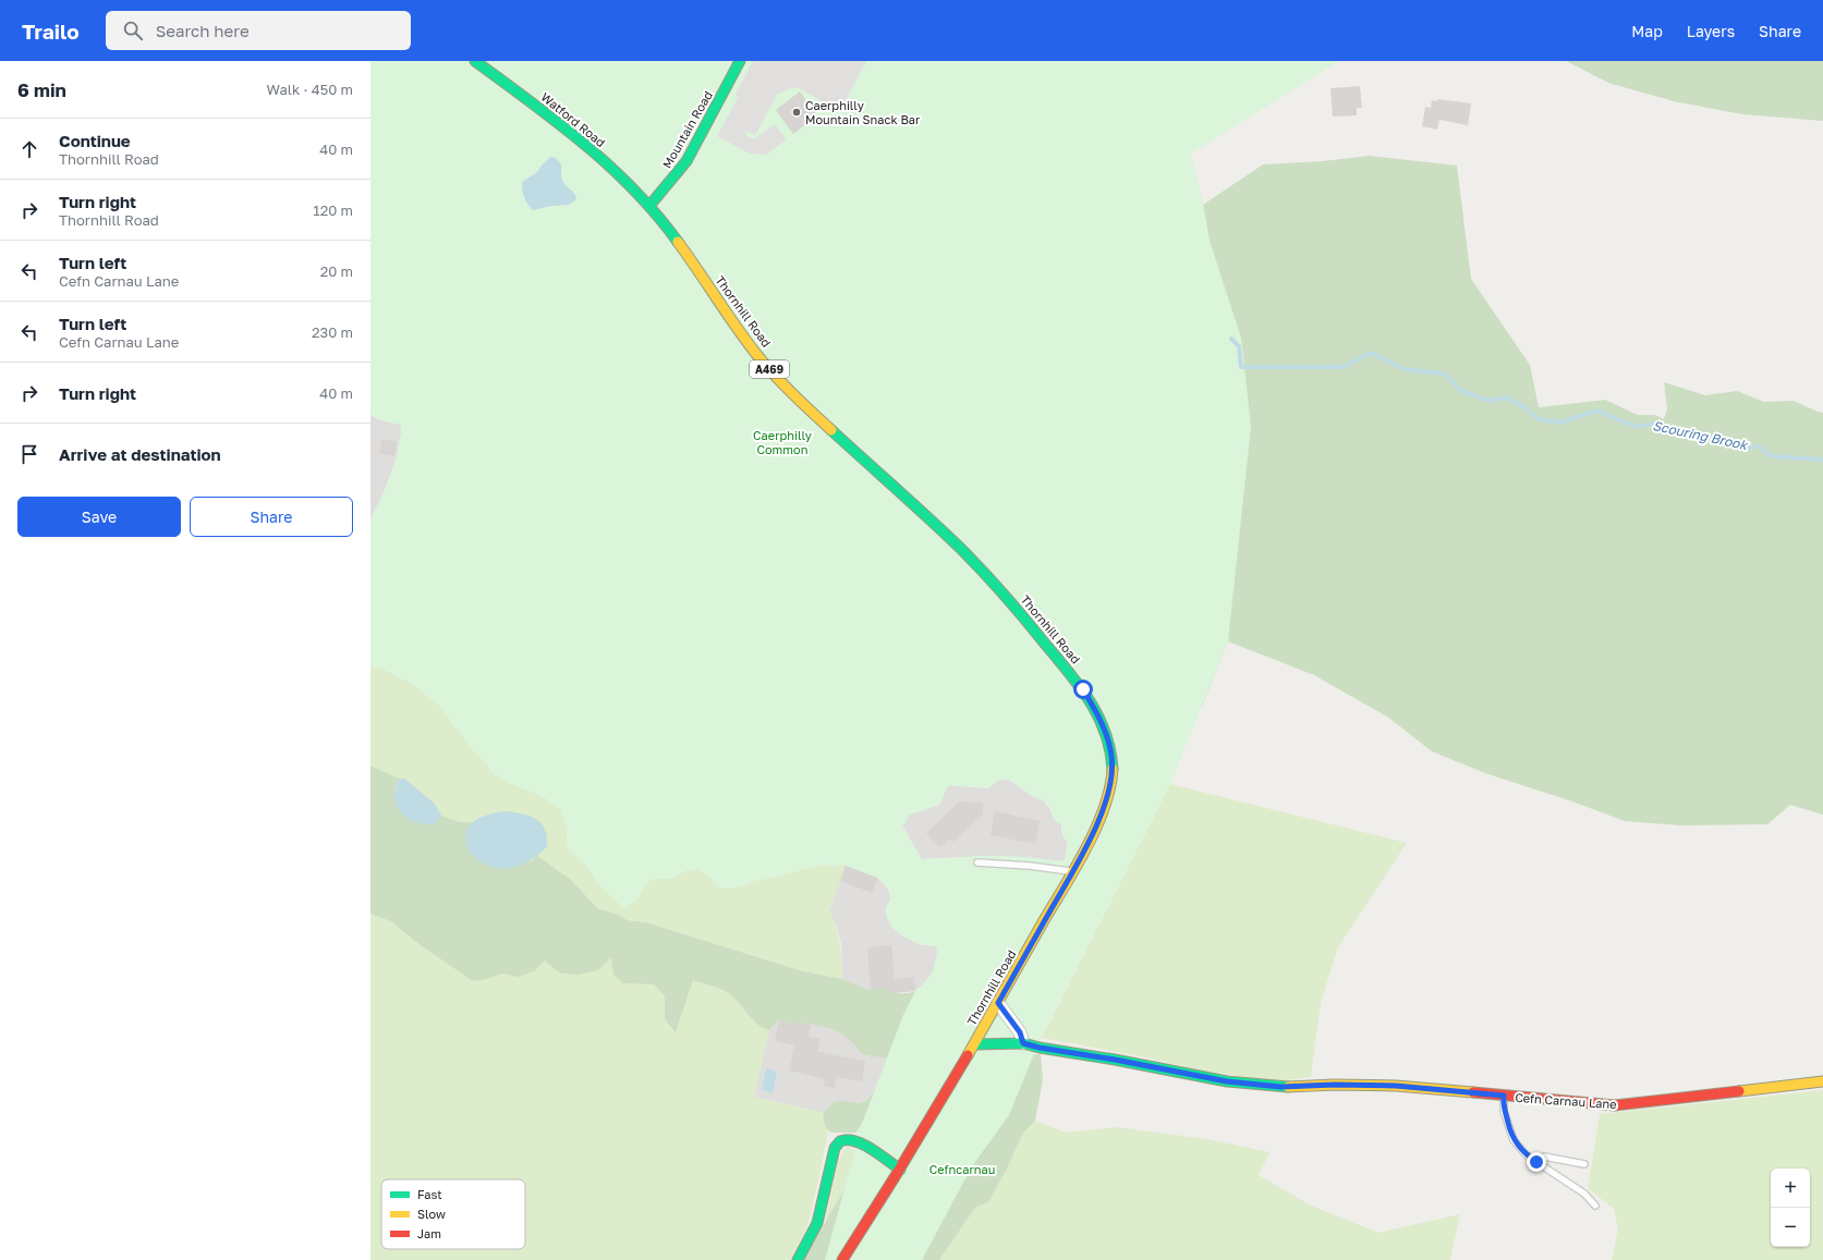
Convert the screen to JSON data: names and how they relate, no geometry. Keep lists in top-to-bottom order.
{
  "streets": {
    "main road": [
      "Watford Road",
      "Mountain Road",
      "Thornhill Road",
      "A469",
      "Cefn Carnau Lane"
    ]
  },
  "crossings": [
    ["Watford Road", "Mountain Road"],
    ["Watford Road", "Thornhill Road"],
    ["Mountain Road", "Thornhill Road"],
    ["Thornhill Road", "Cefn Carnau Lane"]
  ],
  "water": ["Scouring Brook"],
  "parks": ["Caerphilly Common", "Cefncarnau"],
  "places": ["Caerphilly Mountain Snack Bar"],
  "legend": ["Fast", "Slow", "Jam"],
  "page": {
    "header": "Trailo",
    "search": "Search here",
    "nav": ["Map", "Layers", "Share"],
    "heading": ["6 min", "Walk · 450 m"],
    "list": [
      ["Continue", "Thornhill Road", "40 m"],
      ["Turn right", "Thornhill Road", "120 m"],
      ["Turn left", "Cefn Carnau Lane", "20 m"],
      ["Turn left", "Cefn Carnau Lane", "230 m"],
      ["Turn right", "40 m"],
      "Arrive at destination"
    ],
    "buttons": ["Save", "Share"],
    "map_buttons": ["+", "−"]
  }
}
